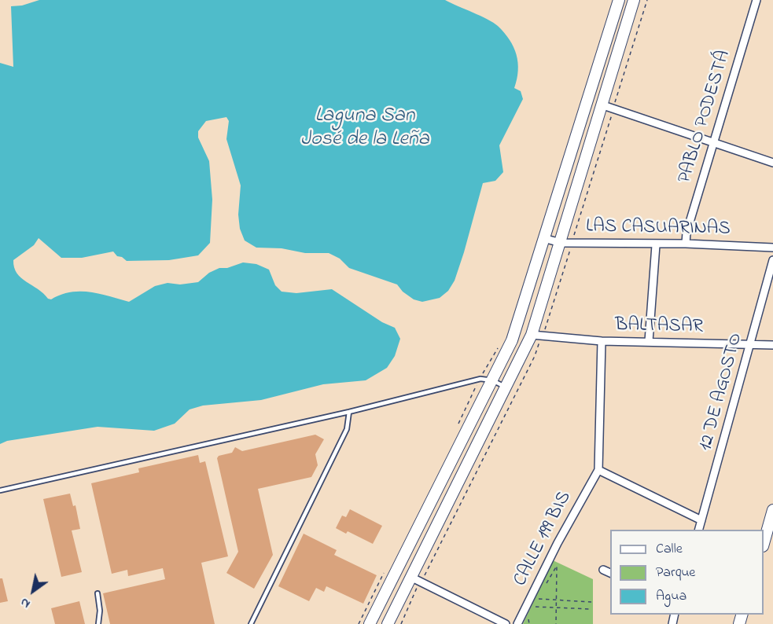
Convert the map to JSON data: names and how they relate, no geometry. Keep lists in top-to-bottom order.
{
  "streets": {
    "street": [
      "PABLO PODESTÁ",
      "LAS CASUARINAS",
      "BALTASAR",
      "12 DE AGOSTO",
      "CALLE 199 BIS"
    ]
  },
  "crossings": [
    ["PABLO PODESTÁ", "LAS CASUARINAS"],
    ["BALTASAR", "12 DE AGOSTO"]
  ],
  "water": ["Laguna San José de la Leña"],
  "legend": ["Calle", "Parque", "Agua"],
  "north": "bottom left"
}
